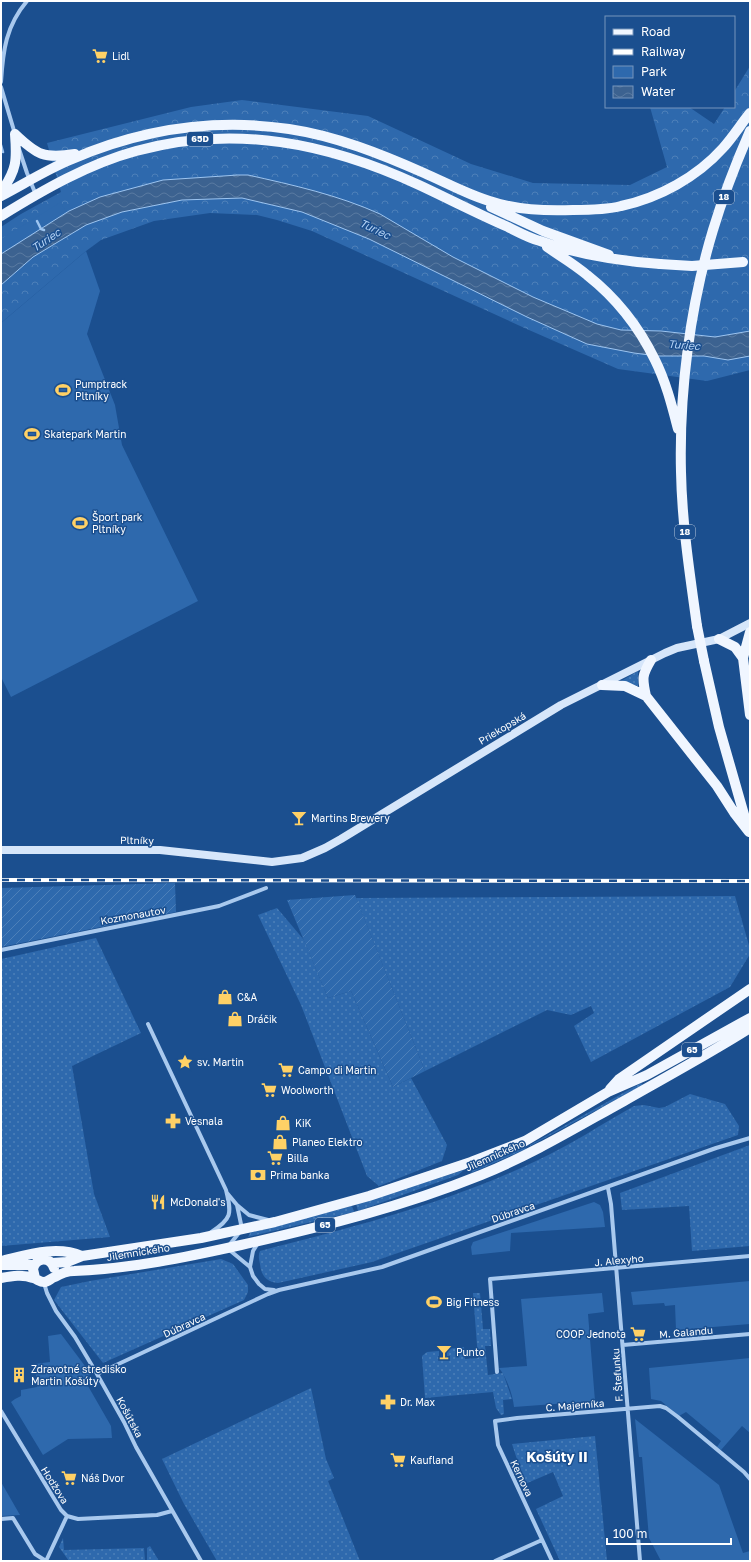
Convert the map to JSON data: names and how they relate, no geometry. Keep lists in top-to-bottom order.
{
  "streets": {
    "main road": [
      "65D",
      "18",
      "65",
      "Jilemnického"
    ],
    "street": [
      "Priekopská",
      "Pltníky",
      "Kozmonautov",
      "Dúbravca",
      "J. Alexyho",
      "M. Galandu",
      "F. Štefunku",
      "C. Majerníka",
      "Košútska",
      "Kernova",
      "Hodžova"
    ]
  },
  "crossings": [
    ["Priekopská", "Pltníky"],
    ["Jilemnického", "Dúbravca"],
    ["Jilemnického", "Košútska"],
    ["Dúbravca", "F. Štefunku"],
    ["Dúbravca", "Košútska"],
    ["J. Alexyho", "F. Štefunku"],
    ["M. Galandu", "F. Štefunku"],
    ["F. Štefunku", "C. Majerníka"],
    ["C. Majerníka", "Kernova"],
    ["Košútska", "Hodžova"]
  ],
  "districts": ["Košúty II"],
  "water": ["Turiec"],
  "places": {
    "supermarket": [
      "Lidl",
      "Campo di Martin",
      "Woolworth",
      "Billa",
      "COOP Jednota",
      "Kaufland",
      "Náš Dvor"
    ],
    "sports": [
      "Pumptrack Pltníky",
      "Skatepark Martin",
      "Šport park Pltníky",
      "Big Fitness"
    ],
    "bar": ["Martins Brewery", "Punto"],
    "shop": [
      "C&A",
      "Dráčik",
      "KiK",
      "Planeo Elektro"
    ],
    "place": ["sv. Martin"],
    "pharmacy": ["Vesnala", "Dr. Max"],
    "bank": ["Prima banka"],
    "restaurant": ["McDonald's"],
    "building": ["Zdravotné stredisko Martin Košúty"]
  },
  "legend": [
    "Road",
    "Railway",
    "Park",
    "Water"
  ],
  "scale_bar": "100 m"
}
